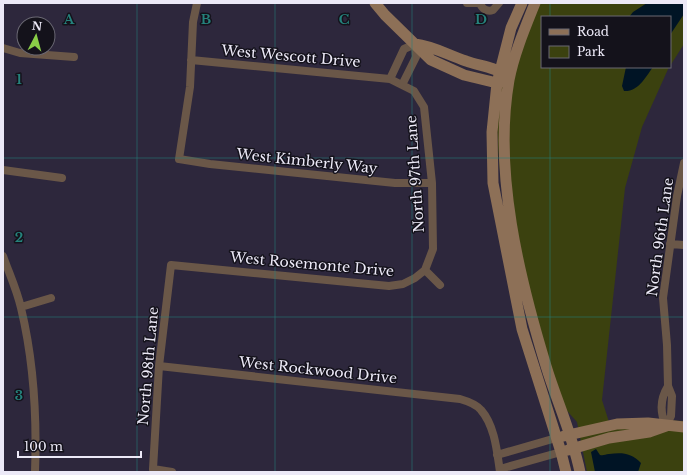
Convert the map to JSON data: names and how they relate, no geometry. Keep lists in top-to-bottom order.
{
  "streets": {
    "street": [
      "West Wescott Drive",
      "West Kimberly Way",
      "North 97th Lane",
      "North 96th Lane",
      "West Rosemonte Drive",
      "North 98th Lane",
      "West Rockwood Drive"
    ]
  },
  "crossings": [
    ["West Wescott Drive", "West Kimberly Way"],
    ["West Wescott Drive", "North 97th Lane"],
    ["West Kimberly Way", "North 97th Lane"],
    ["North 97th Lane", "West Rosemonte Drive"],
    ["West Rosemonte Drive", "North 98th Lane"],
    ["North 98th Lane", "West Rockwood Drive"]
  ],
  "legend": ["Road", "Park"],
  "scale_bar": "100 m",
  "north": "top",
  "grid": {
    "columns": [
      "A",
      "B",
      "C",
      "D"
    ],
    "rows": ["1", "2", "3"]
  }
}
